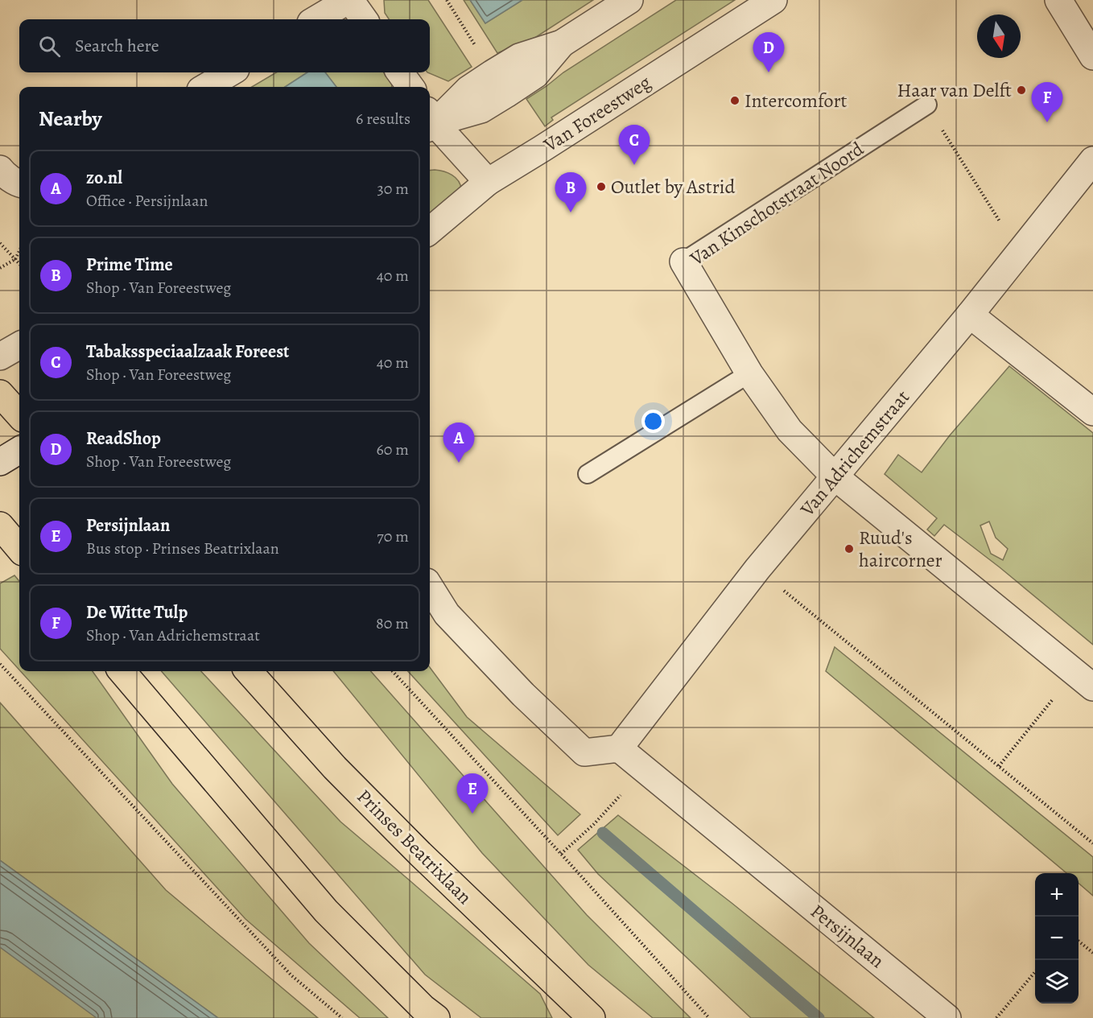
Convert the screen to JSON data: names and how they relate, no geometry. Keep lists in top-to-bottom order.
{
  "streets": {
    "main road": ["Prinses Beatrixlaan"],
    "street": [
      "Van Foreestweg",
      "Van Kinschotstraat Noord",
      "Van Adrichemstraat",
      "Persijnlaan"
    ]
  },
  "crossings": [
    ["Van Kinschotstraat Noord", "Van Adrichemstraat"],
    ["Van Adrichemstraat", "Persijnlaan"]
  ],
  "places": [
    "Haar van Delft",
    "Intercomfort",
    "Outlet by Astrid",
    "Ruud's haircorner"
  ],
  "north": "bottom",
  "page": {
    "search": "Search here",
    "pins": [
      "D",
      "F",
      "C",
      "B",
      "A",
      "E"
    ],
    "heading": ["Nearby", "6 results"],
    "list": [
      {
        "mark": "A",
        "name": "zo.nl",
        "note": "Office · Persijnlaan",
        "value": "30 m"
      },
      {
        "mark": "B",
        "name": "Prime Time",
        "note": "Shop · Van Foreestweg",
        "value": "40 m"
      },
      {
        "mark": "C",
        "name": "Tabaksspeciaalzaak Foreest",
        "note": "Shop · Van Foreestweg",
        "value": "40 m"
      },
      {
        "mark": "D",
        "name": "ReadShop",
        "note": "Shop · Van Foreestweg",
        "value": "60 m"
      },
      {
        "mark": "E",
        "name": "Persijnlaan",
        "note": "Bus stop · Prinses Beatrixlaan",
        "value": "70 m"
      },
      {
        "mark": "F",
        "name": "De Witte Tulp",
        "note": "Shop · Van Adrichemstraat",
        "value": "80 m"
      }
    ],
    "map_buttons": ["+", "−"]
  }
}
